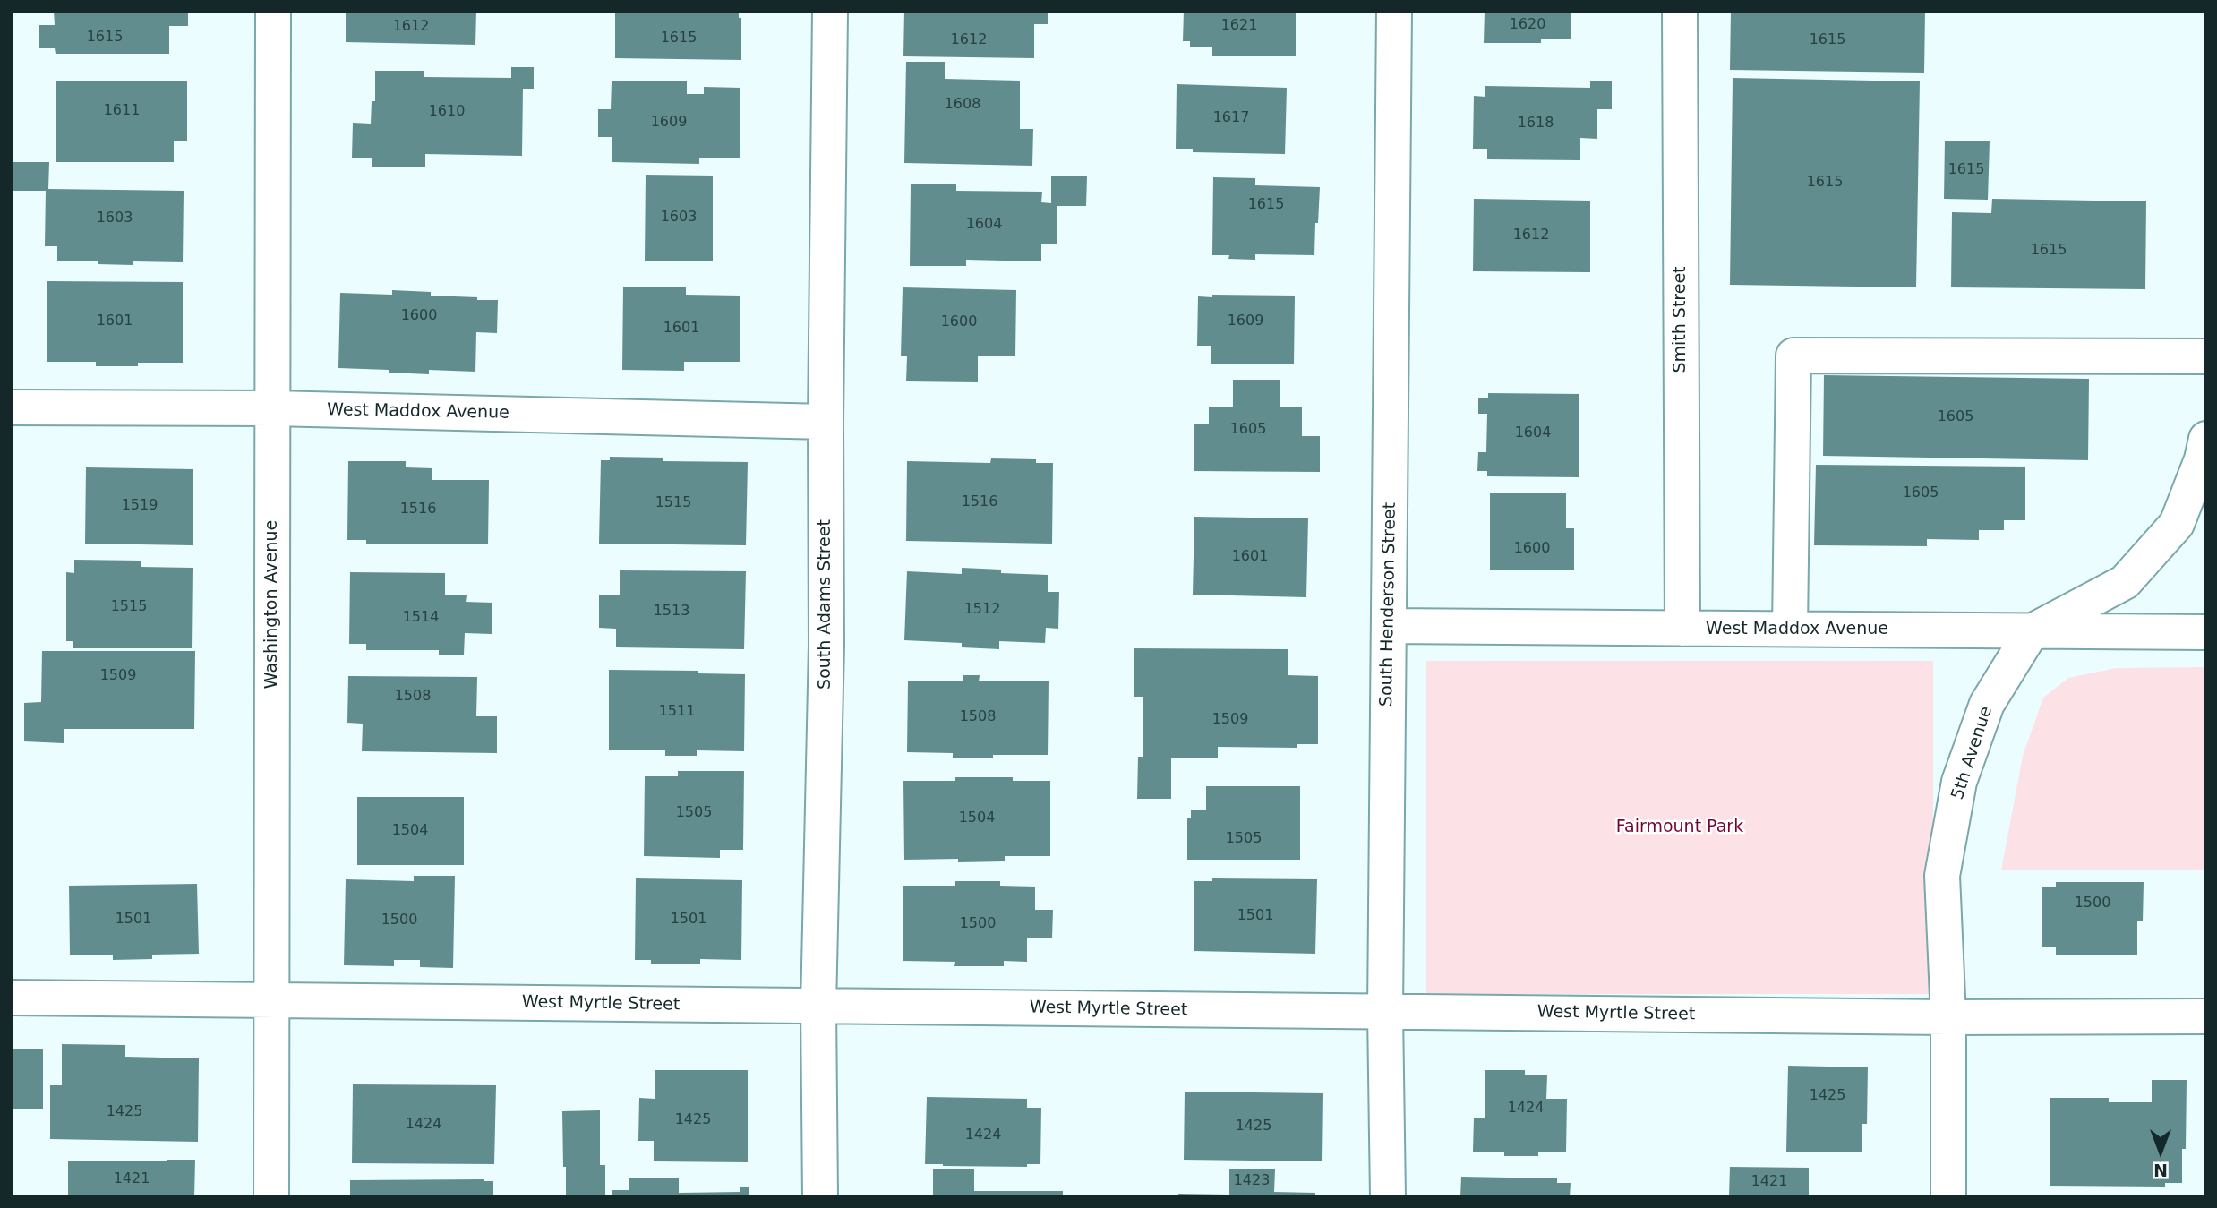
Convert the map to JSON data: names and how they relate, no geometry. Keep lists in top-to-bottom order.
{
  "streets": {
    "street": [
      "Smith Street",
      "West Maddox Avenue",
      "Washington Avenue",
      "South Adams Street",
      "South Henderson Street",
      "5th Avenue",
      "West Myrtle Street"
    ]
  },
  "crossings": [
    ["Smith Street", "West Maddox Avenue"],
    ["West Maddox Avenue", "Washington Avenue"],
    ["West Maddox Avenue", "South Adams Street"],
    ["West Maddox Avenue", "South Henderson Street"],
    ["West Maddox Avenue", "5th Avenue"],
    ["Washington Avenue", "West Myrtle Street"],
    ["South Adams Street", "West Myrtle Street"],
    ["South Henderson Street", "West Myrtle Street"],
    ["5th Avenue", "West Myrtle Street"]
  ],
  "parks": ["Fairmount Park"],
  "house_numbers": [
    "1620",
    "1621",
    "1612",
    "1615",
    "1615",
    "1612",
    "1615",
    "1608",
    "1611",
    "1610",
    "1617",
    "1609",
    "1618",
    "1615",
    "1615",
    "1615",
    "1603",
    "1603",
    "1604",
    "1612",
    "1615",
    "1600",
    "1601",
    "1609",
    "1600",
    "1601",
    "1605",
    "1605",
    "1604",
    "1605",
    "1516",
    "1515",
    "1519",
    "1516",
    "1600",
    "1601",
    "1515",
    "1512",
    "1513",
    "1514",
    "1509",
    "1508",
    "1511",
    "1508",
    "1509",
    "1505",
    "1504",
    "1504",
    "1505",
    "1500",
    "1501",
    "1501",
    "1501",
    "1500",
    "1500",
    "1425",
    "1424",
    "1425",
    "1425",
    "1424",
    "1425",
    "1424",
    "1421",
    "1423",
    "1421"
  ],
  "north": "bottom"
}
